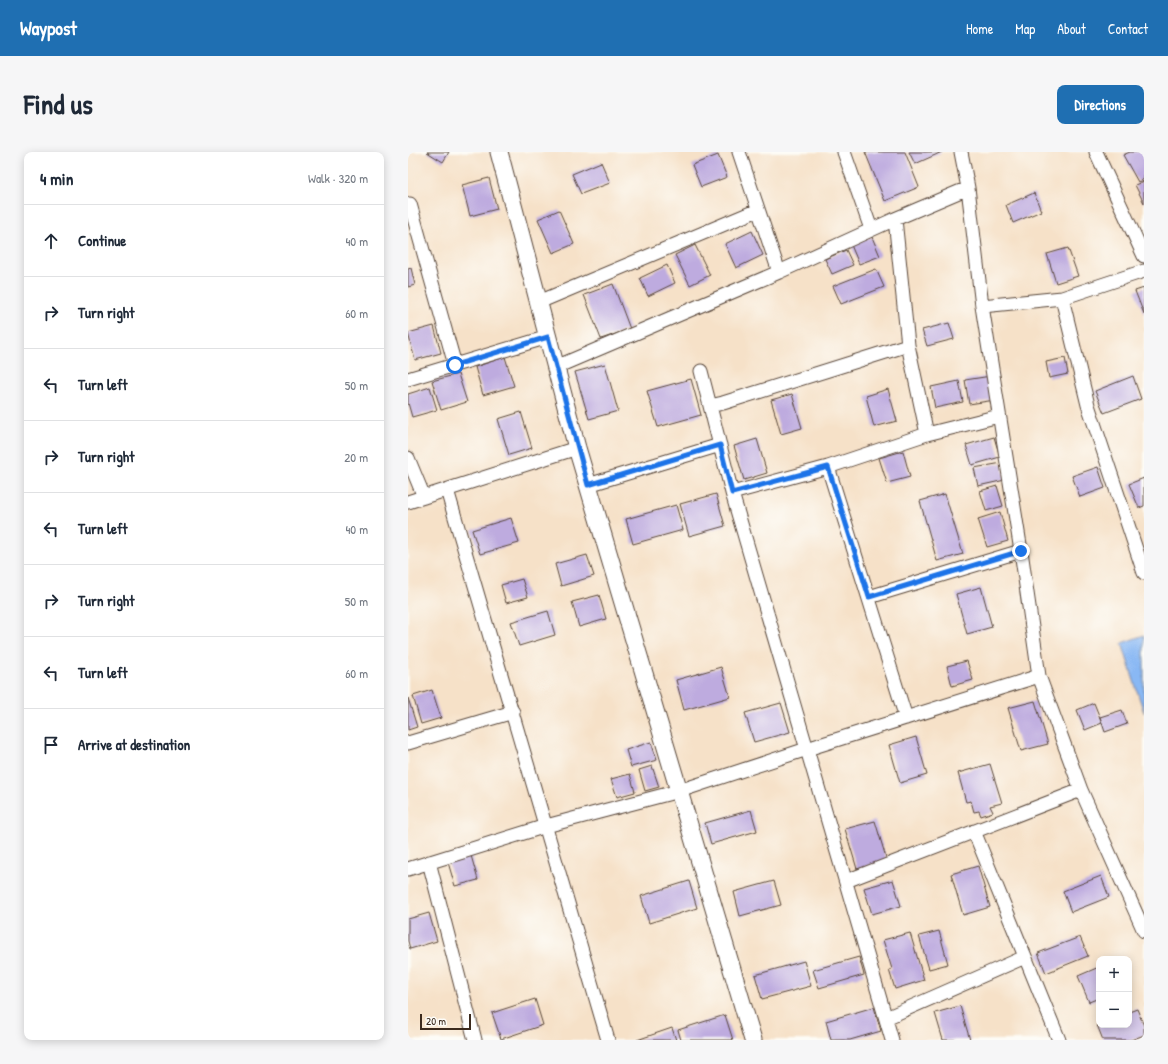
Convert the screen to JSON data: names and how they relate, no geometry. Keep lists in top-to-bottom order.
{
  "scale_bar": "20 m",
  "page": {
    "header": "Waypost",
    "nav": [
      "Home",
      "Map",
      "About",
      "Contact"
    ],
    "title": "Find us",
    "buttons": "Directions",
    "heading": ["4 min", "Walk · 320 m"],
    "list": [
      ["Continue", "40 m"],
      ["Turn right", "60 m"],
      ["Turn left", "50 m"],
      ["Turn right", "20 m"],
      ["Turn left", "40 m"],
      ["Turn right", "50 m"],
      ["Turn left", "60 m"],
      "Arrive at destination"
    ],
    "map_buttons": ["+", "−"],
    "scale": "20 m"
  }
}
